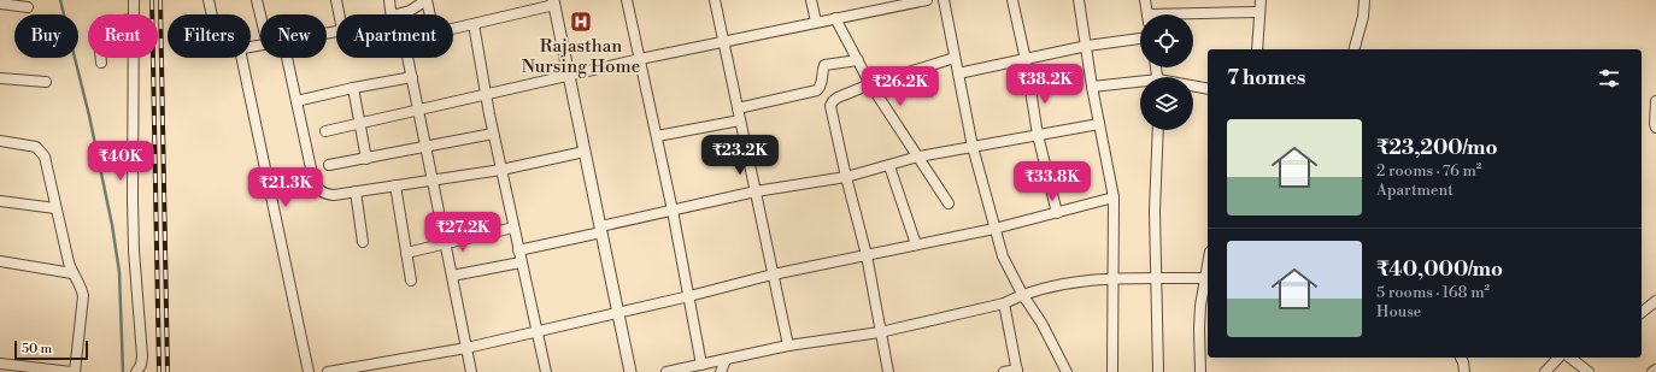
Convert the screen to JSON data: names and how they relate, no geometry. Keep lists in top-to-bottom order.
{
  "places": {
    "hospital": ["Rajasthan Nursing Home"]
  },
  "scale_bar": "50 m",
  "page": {
    "chip": [
      "Buy",
      "Rent",
      "Filters",
      "New",
      "Apartment"
    ],
    "heading": "7 homes",
    "price": [
      "₹38.2K",
      "₹26.2K",
      "₹23.2K",
      "₹40K",
      "₹33.8K",
      "₹21.3K",
      "₹27.2K"
    ],
    "list": [
      {
        "name": "₹23,200/mo",
        "note": "2 rooms · 76 m² · Apartment"
      },
      {
        "name": "₹40,000/mo",
        "note": "5 rooms · 168 m² · House"
      }
    ],
    "scale": "50 m"
  }
}
